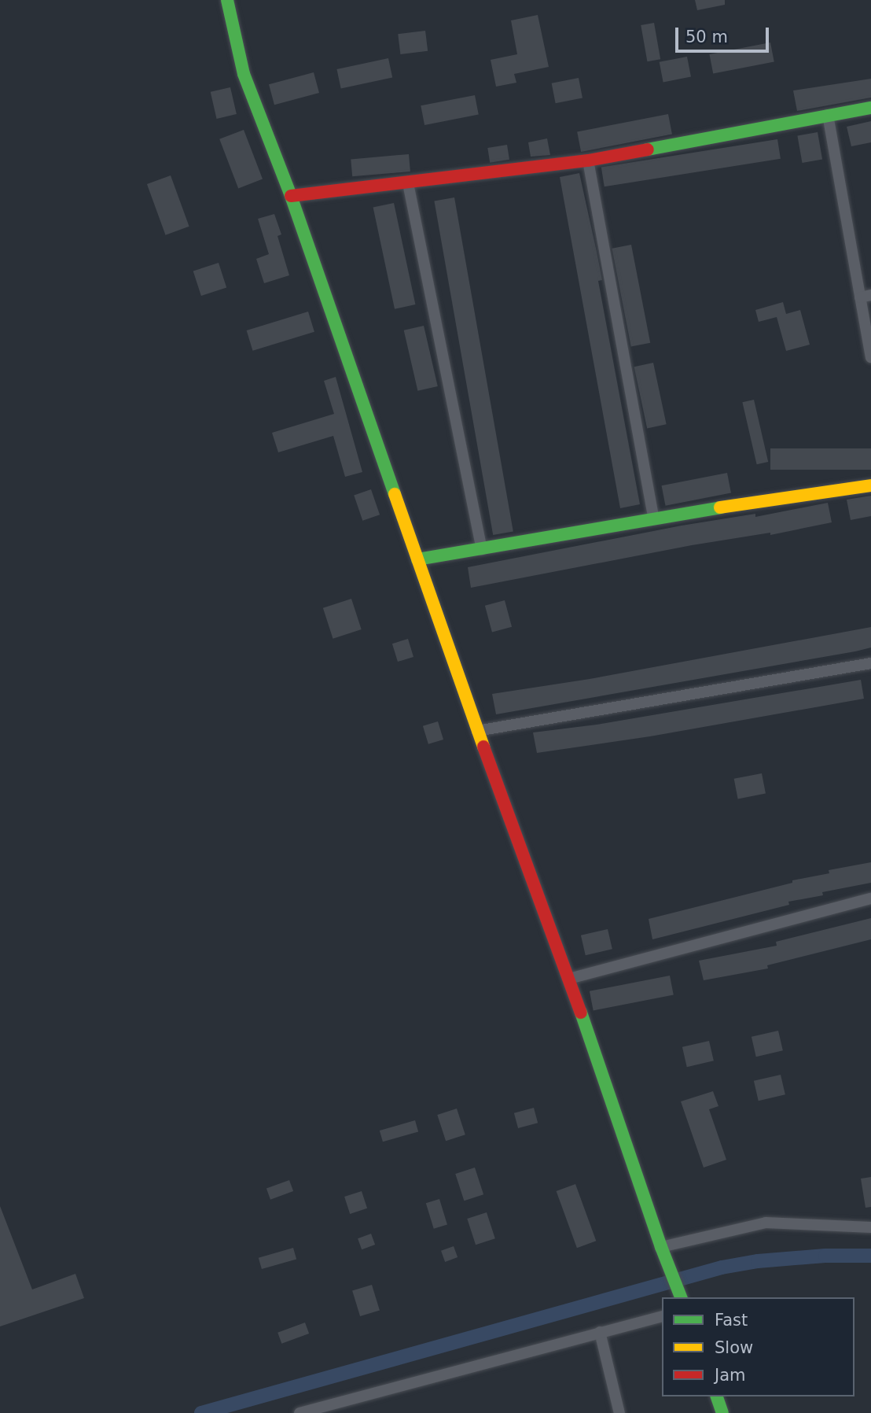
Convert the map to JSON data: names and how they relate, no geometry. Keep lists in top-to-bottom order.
{
  "legend": ["Fast", "Slow", "Jam"],
  "scale_bar": "50 m"
}
